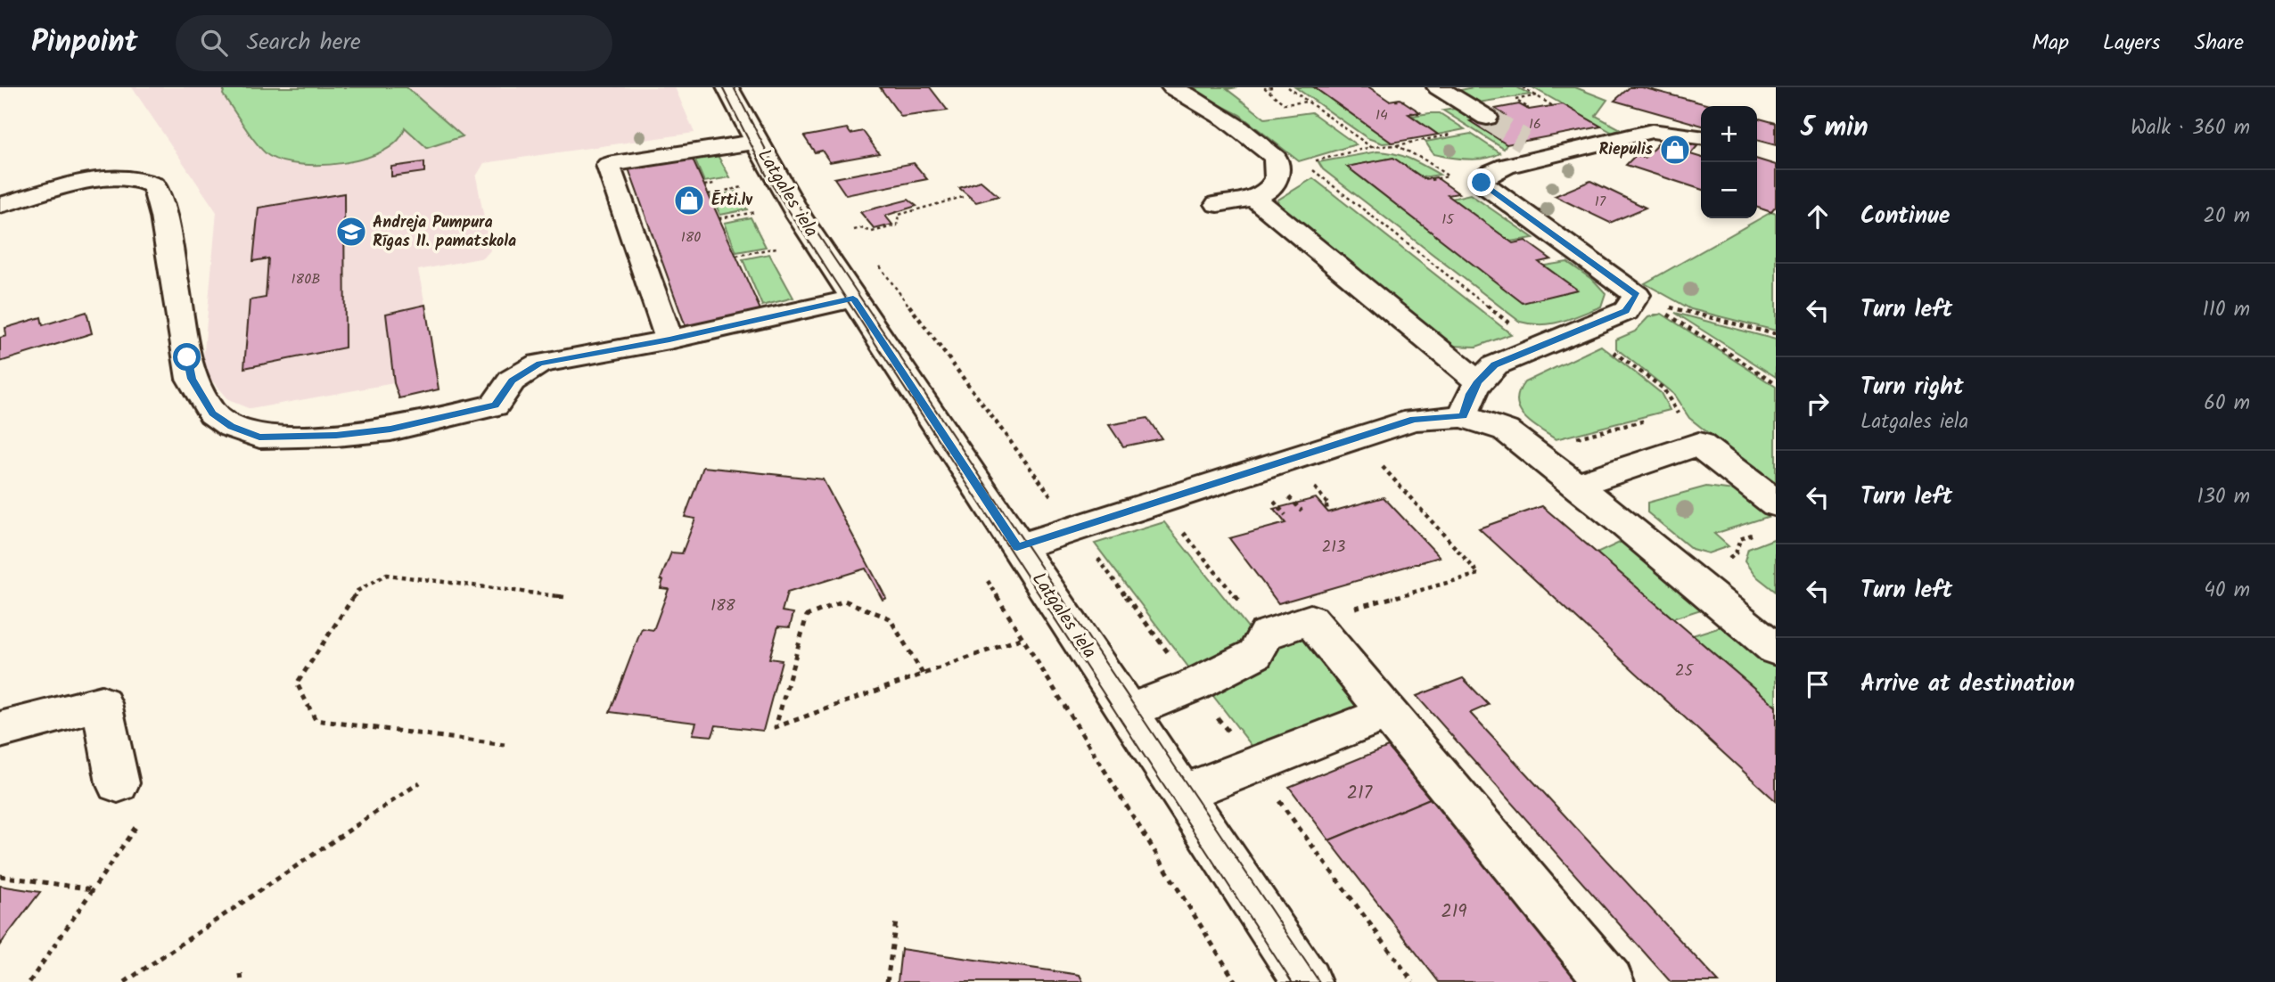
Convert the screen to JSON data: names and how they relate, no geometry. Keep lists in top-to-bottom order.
{
  "streets": {
    "street": ["Latgales iela"]
  },
  "places": {
    "shop": ["Riepulis", "Ērti.lv"],
    "school or university": ["Andreja Pumpura Rīgas 11. pamatskola"]
  },
  "house_numbers": [
    "14",
    "16",
    "17",
    "15",
    "180",
    "180B",
    "213",
    "188",
    "25",
    "217",
    "219"
  ],
  "page": {
    "header": "Pinpoint",
    "search": "Search here",
    "nav": ["Map", "Layers", "Share"],
    "heading": ["5 min", "Walk · 360 m"],
    "map_buttons": ["+", "−"],
    "list": [
      ["Continue", "20 m"],
      ["Turn left", "110 m"],
      ["Turn right", "Latgales iela", "60 m"],
      ["Turn left", "130 m"],
      ["Turn left", "40 m"],
      "Arrive at destination"
    ]
  }
}
